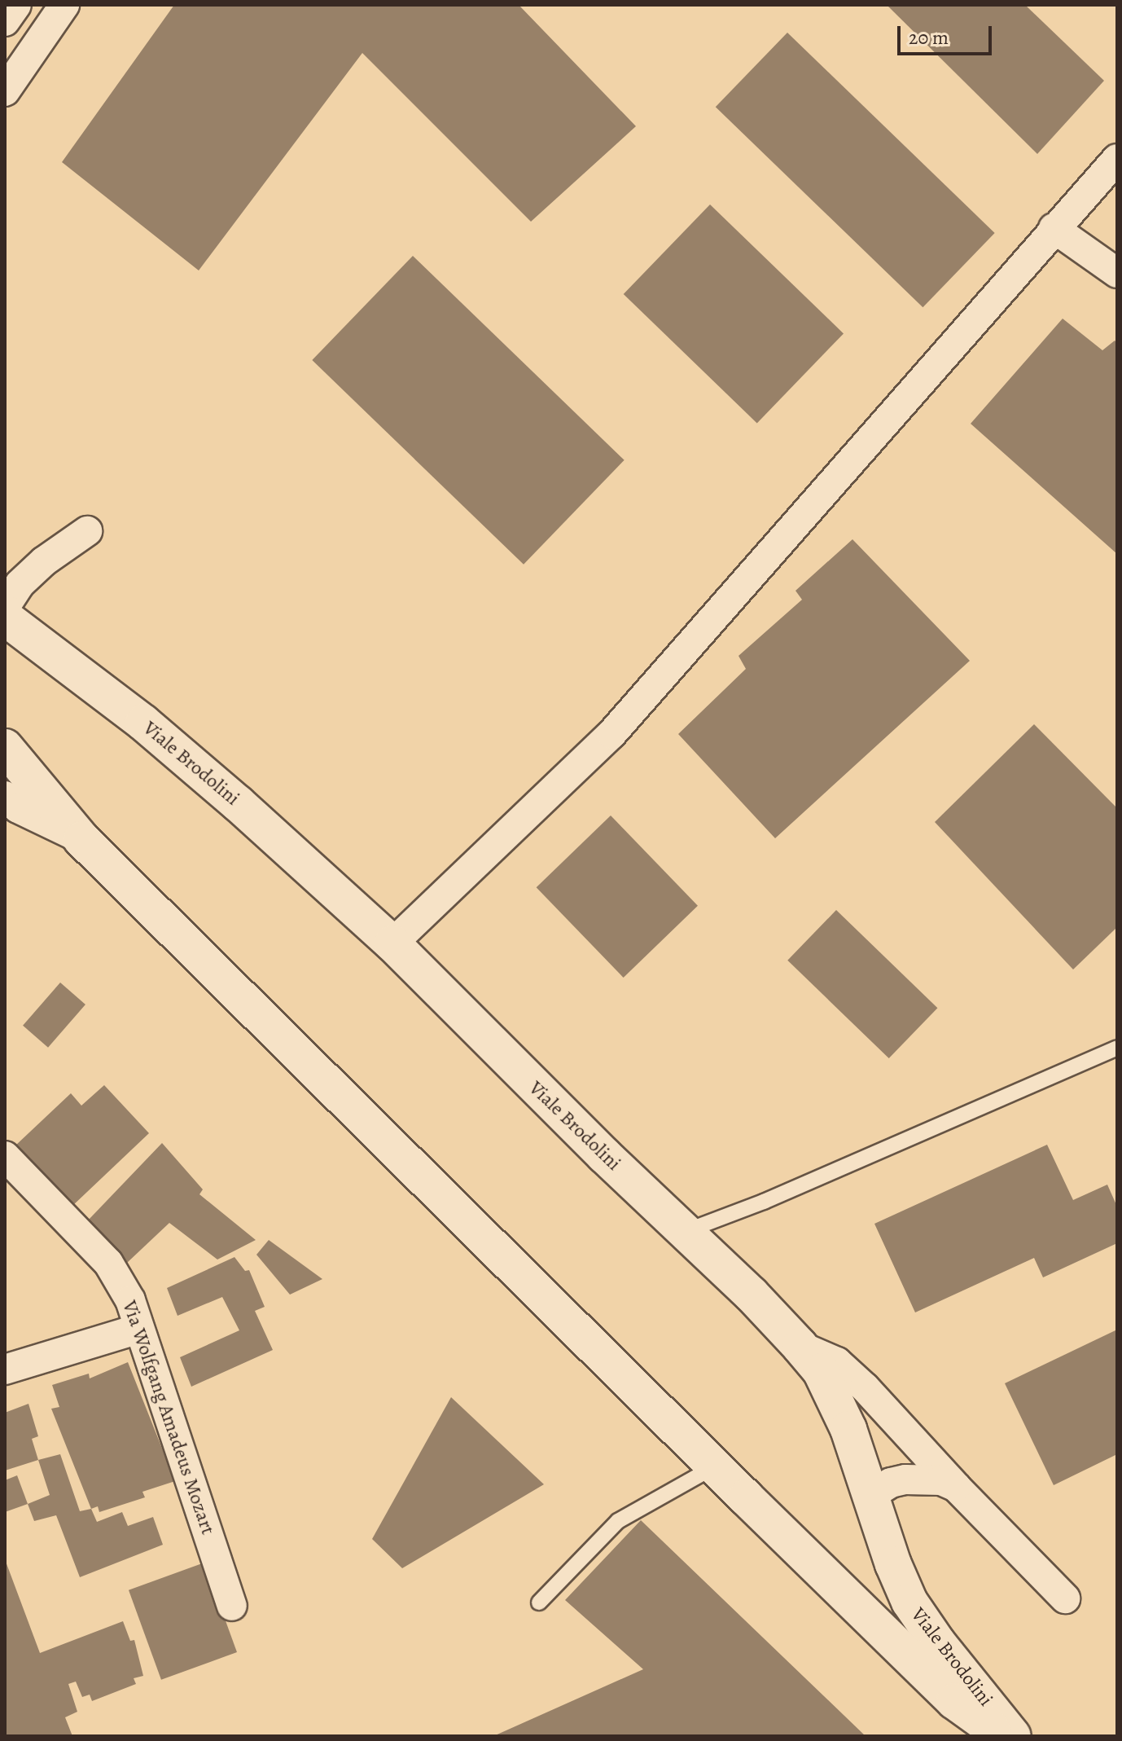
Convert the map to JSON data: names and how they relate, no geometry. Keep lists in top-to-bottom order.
{
  "streets": {
    "street": ["Viale Brodolini", "Via Wolfgang Amadeus Mozart"]
  },
  "scale_bar": "20 m"
}
